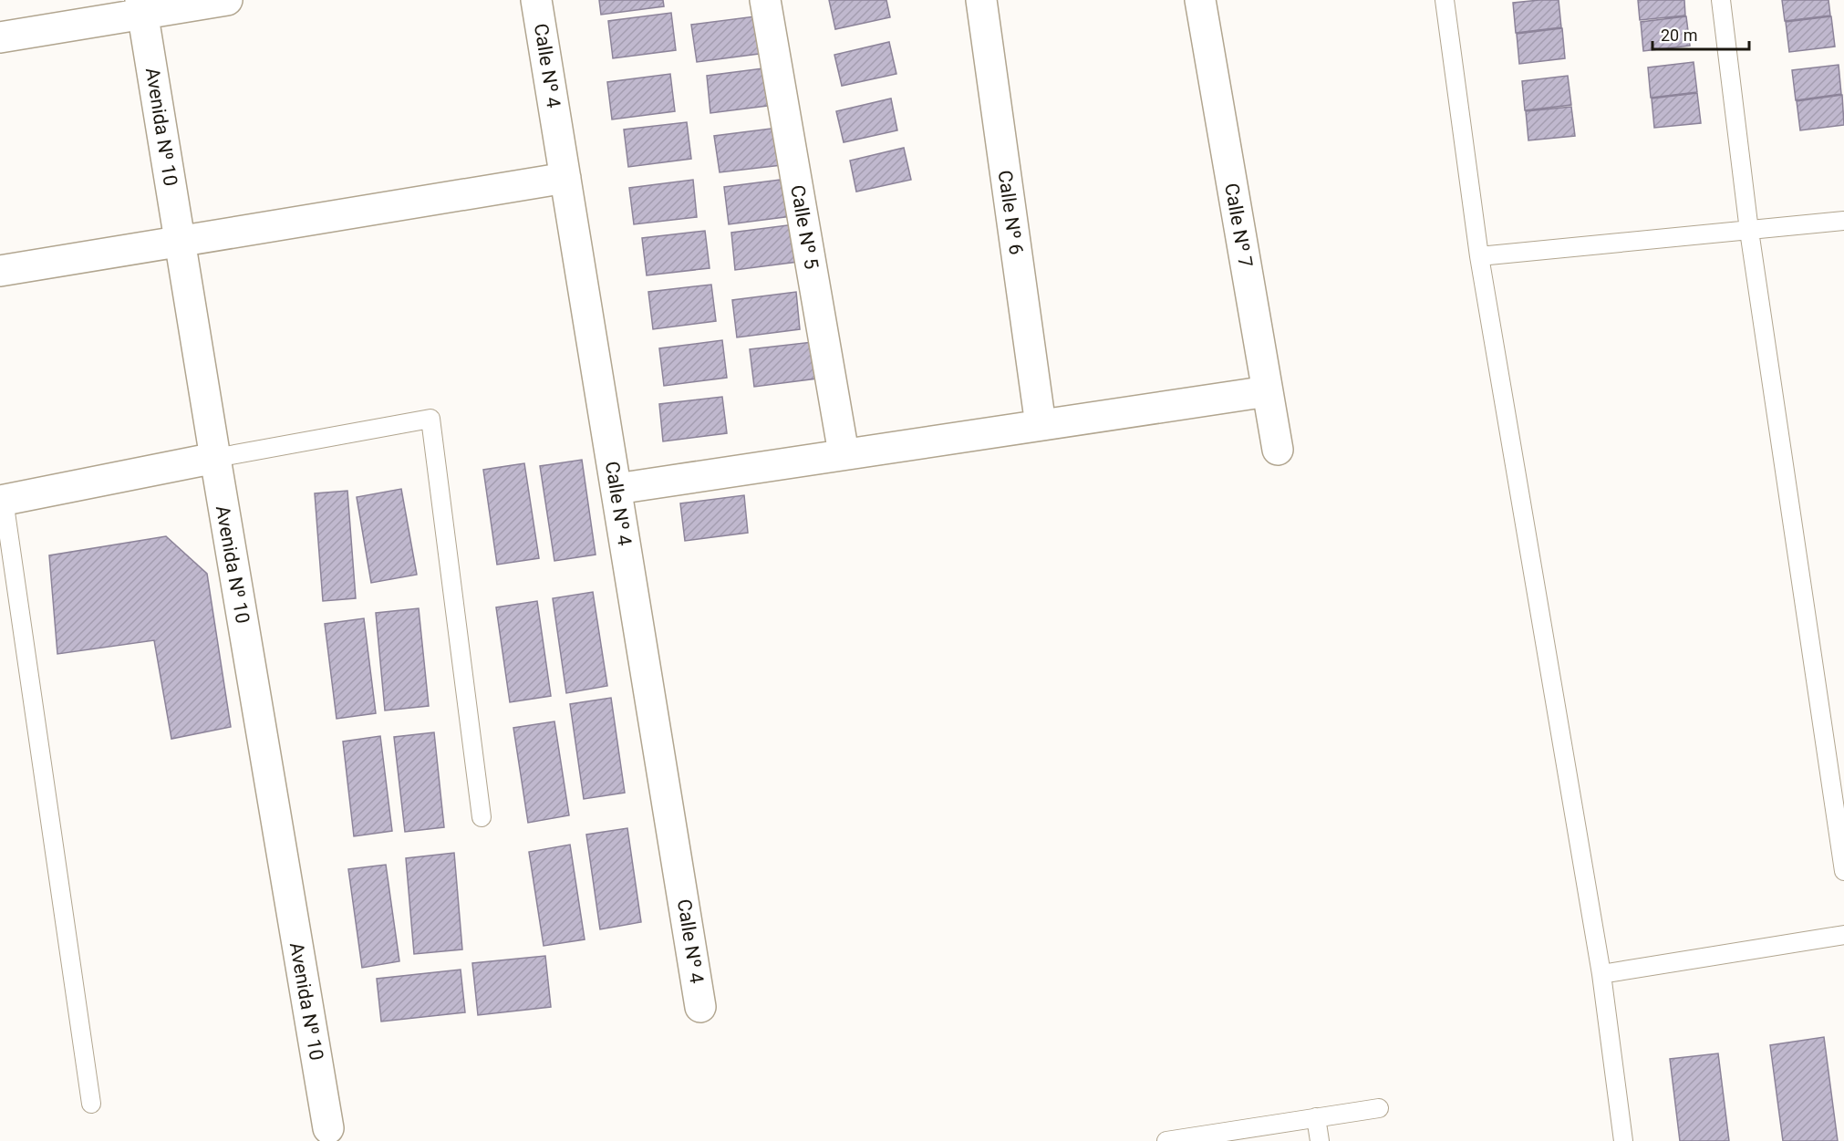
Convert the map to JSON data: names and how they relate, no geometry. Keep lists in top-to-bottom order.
{
  "streets": {
    "street": [
      "Calle Nº 4",
      "Avenida N⁰ 10",
      "Calle Nº 6",
      "Calle Nº 7",
      "Calle Nº 5"
    ]
  },
  "scale_bar": "20 m"
}
